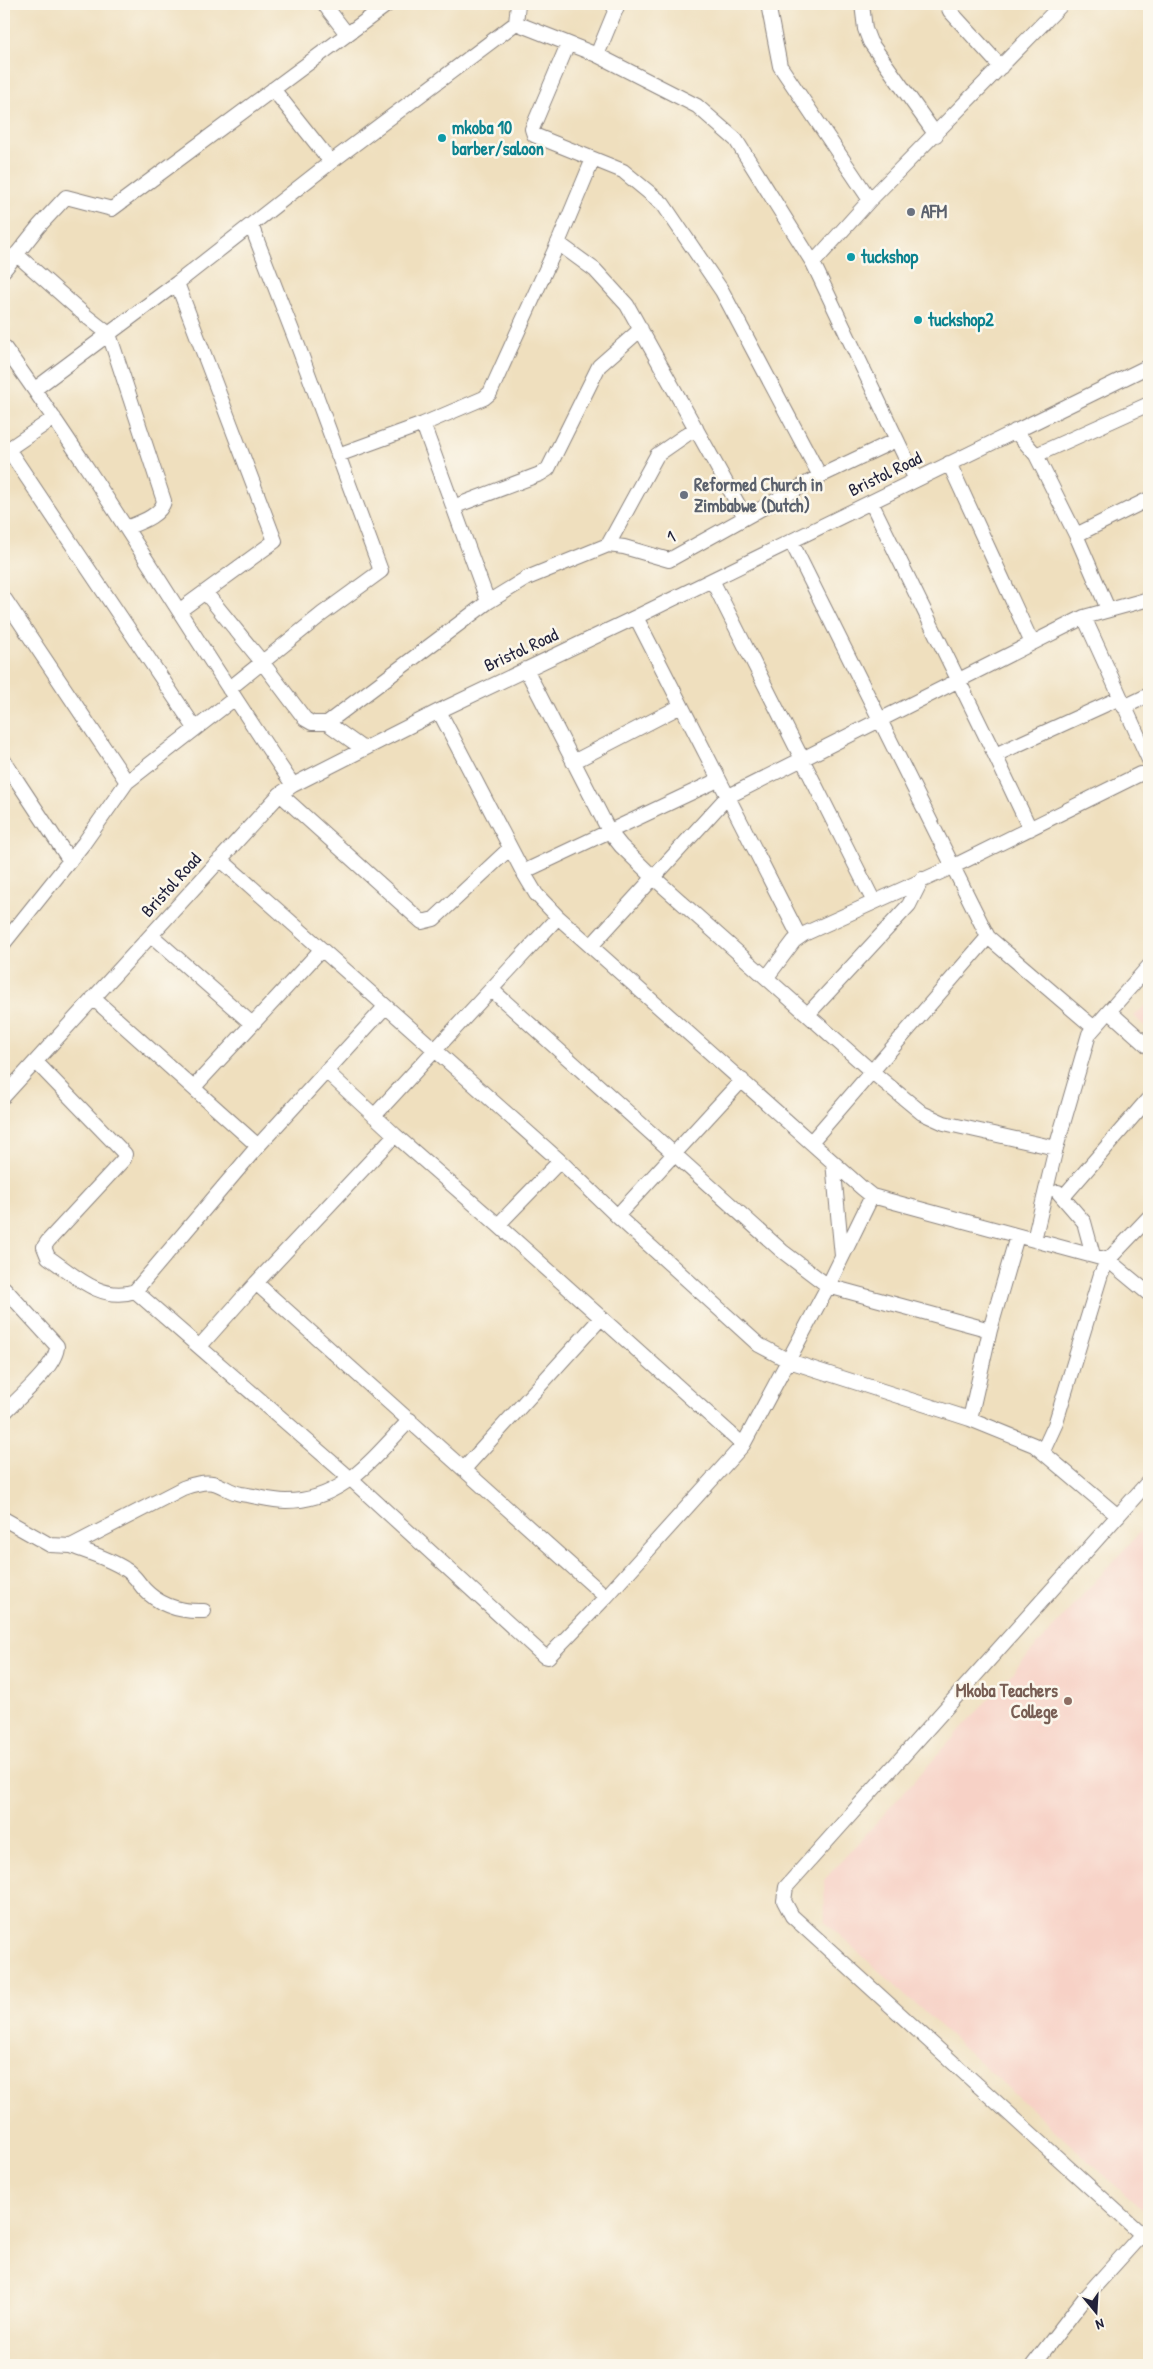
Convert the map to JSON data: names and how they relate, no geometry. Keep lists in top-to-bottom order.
{
  "streets": {
    "street": ["Bristol Road", "1"]
  },
  "places": [
    "mkoba 10 barber/saloon",
    "AFM",
    "tuckshop",
    "tuckshop2",
    "Reformed Church in Zimbabwe (Dutch)",
    "Mkoba Teachers College"
  ],
  "north": "bottom"
}
